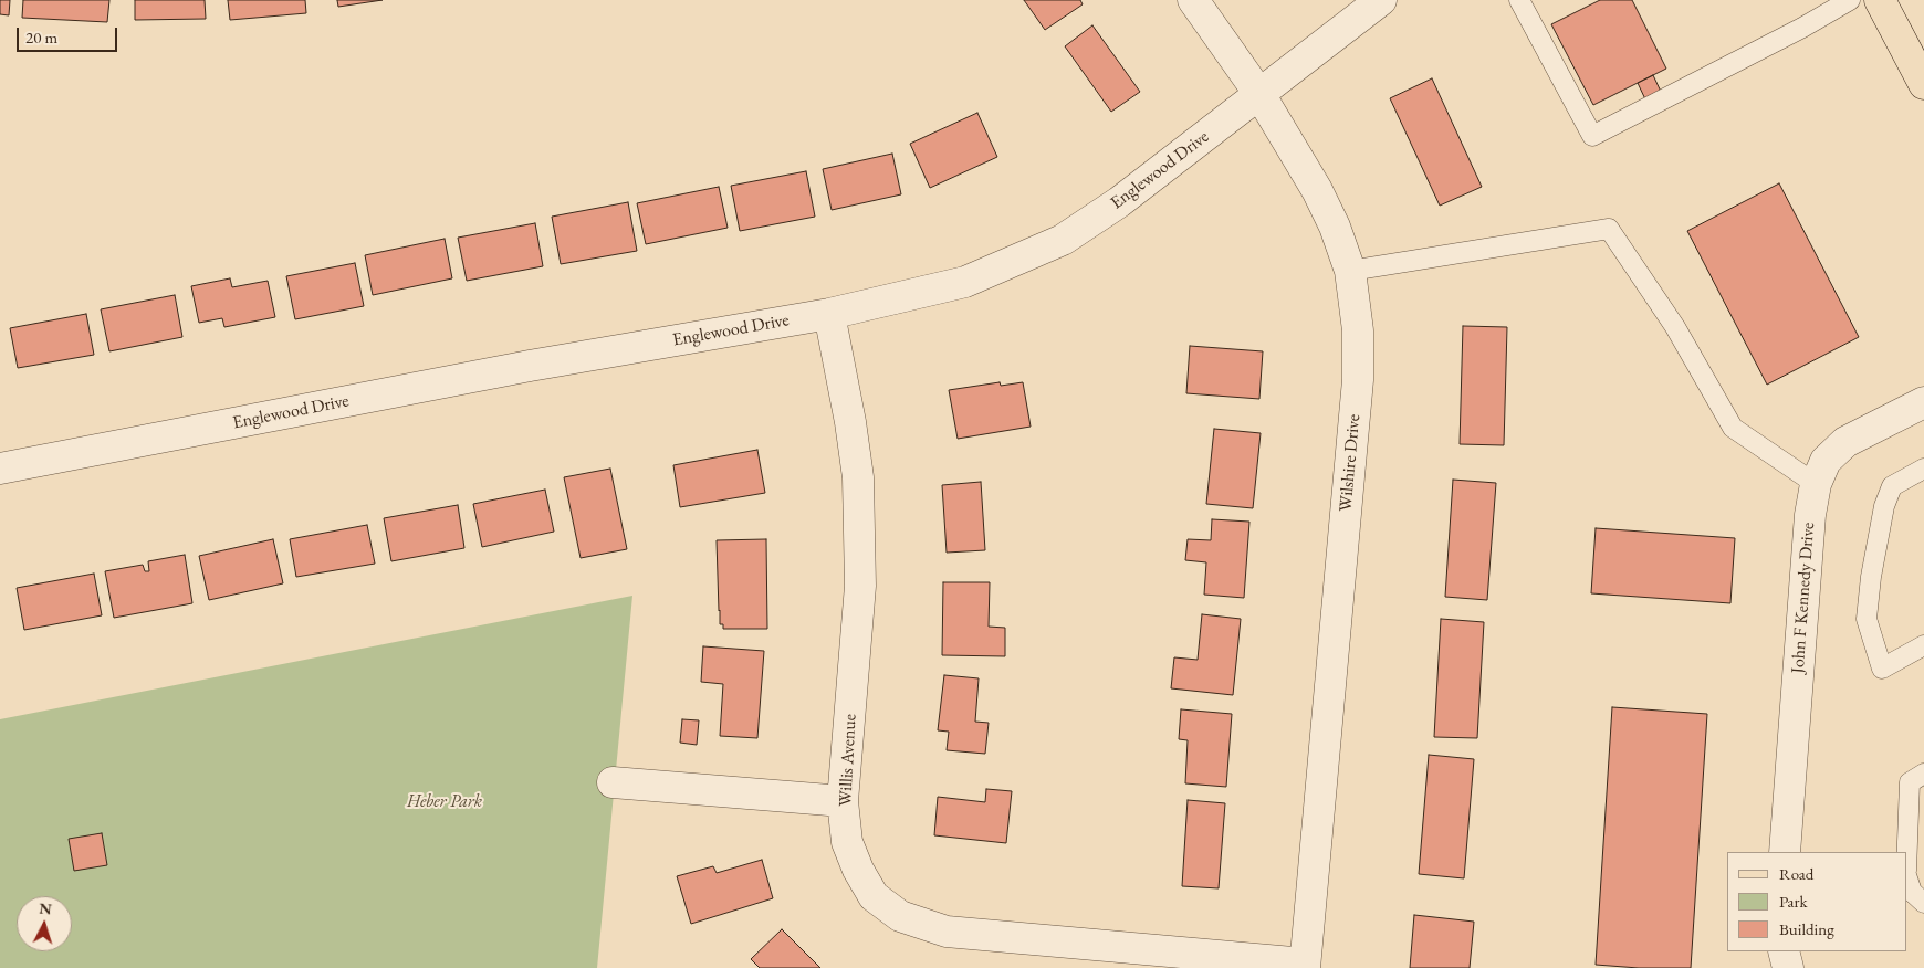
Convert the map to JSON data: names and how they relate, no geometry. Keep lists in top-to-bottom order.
{
  "streets": {
    "street": [
      "Englewood Drive",
      "Wilshire Drive",
      "John F Kennedy Drive",
      "Willis Avenue"
    ]
  },
  "crossings": [
    ["Englewood Drive", "Wilshire Drive"],
    ["Englewood Drive", "Willis Avenue"],
    ["Wilshire Drive", "Willis Avenue"]
  ],
  "parks": ["Heber Park"],
  "legend": ["Road", "Park", "Building"],
  "scale_bar": "20 m",
  "north": "top"
}
